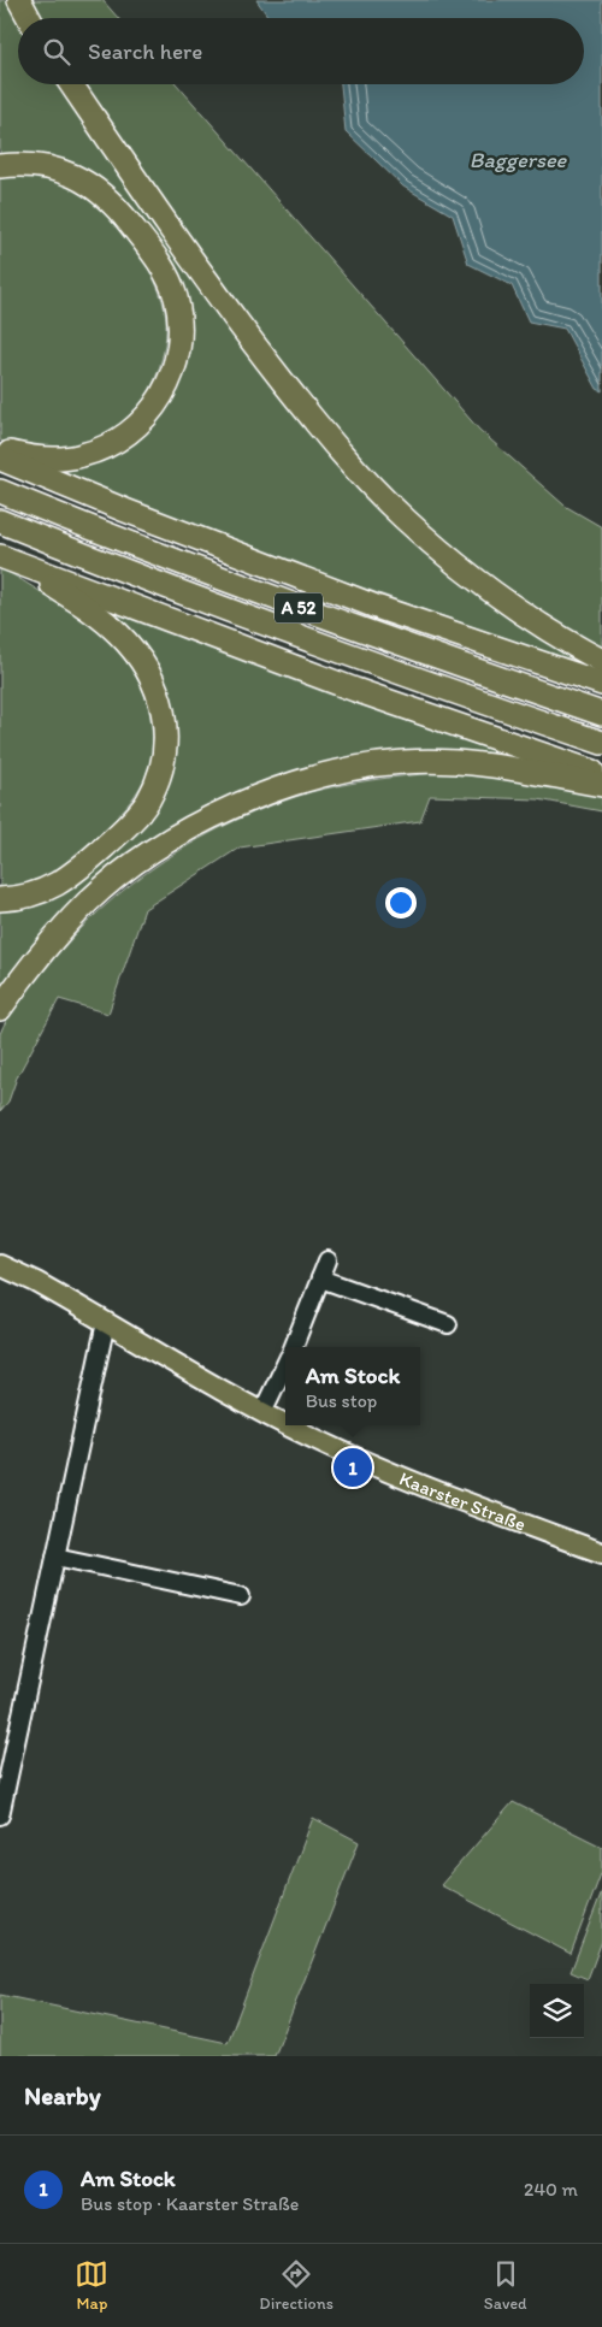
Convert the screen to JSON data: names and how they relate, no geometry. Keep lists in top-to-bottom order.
{
  "streets": {
    "highway": ["A 52"],
    "main road": ["Kaarster Straße"]
  },
  "water": ["Baggersee"],
  "page": {
    "search": "Search here",
    "popup": ["Am Stock", "Bus stop"],
    "pins": "1",
    "heading": "Nearby",
    "list": [
      {
        "mark": "1",
        "name": "Am Stock",
        "note": "Bus stop · Kaarster Straße",
        "value": "240 m"
      }
    ],
    "nav": ["Map", "Directions", "Saved"]
  }
}
